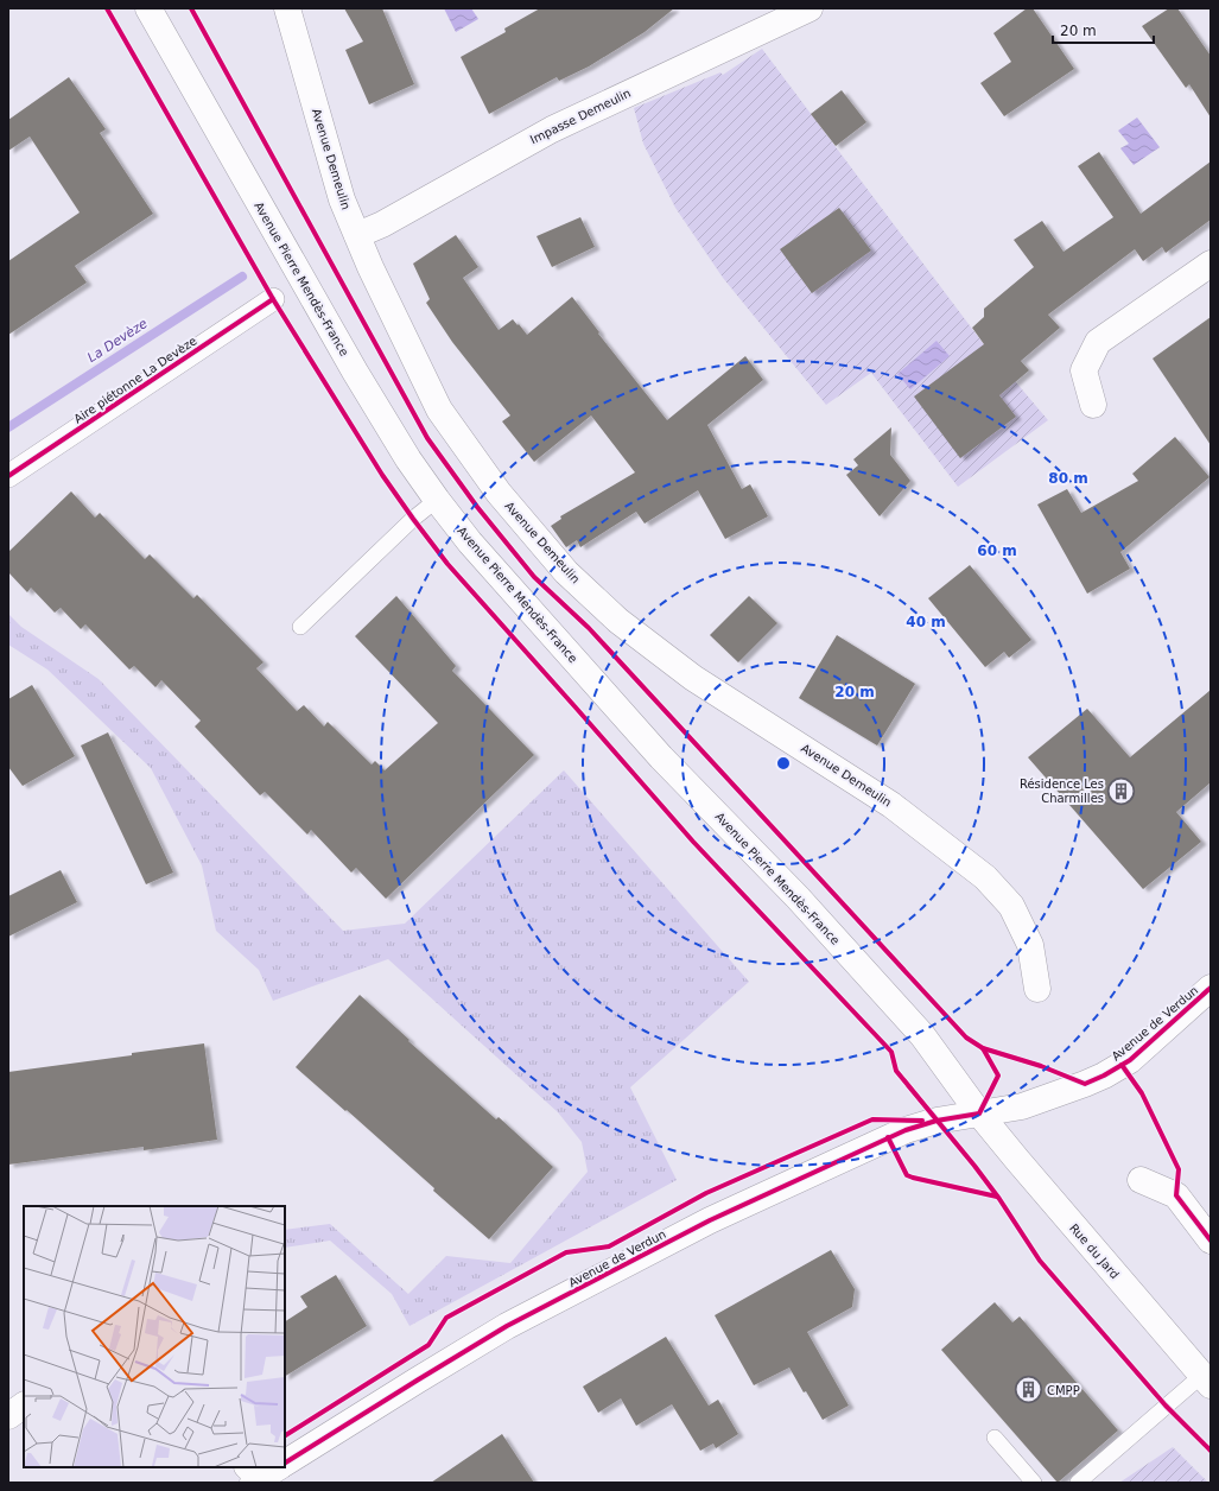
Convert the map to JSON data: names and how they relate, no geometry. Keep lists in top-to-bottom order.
{
  "streets": {
    "street": [
      "Impasse Demeulin",
      "Avenue Demeulin",
      "Avenue Pierre Mendès-France",
      "Aire piétonne La Devèze",
      "Avenue de Verdun",
      "Rue du Jard"
    ]
  },
  "crossings": [
    ["Impasse Demeulin", "Avenue Demeulin"],
    ["Avenue Pierre Mendès-France", "Avenue de Verdun"],
    ["Avenue Pierre Mendès-France", "Rue du Jard"],
    ["Avenue de Verdun", "Rue du Jard"]
  ],
  "water": ["La Devèze"],
  "places": {
    "building": ["Résidence Les Charmilles", "CMPP"]
  },
  "scale_bar": "20 m",
  "rings": [
    "80 m",
    "60 m",
    "40 m",
    "20 m"
  ]
}
